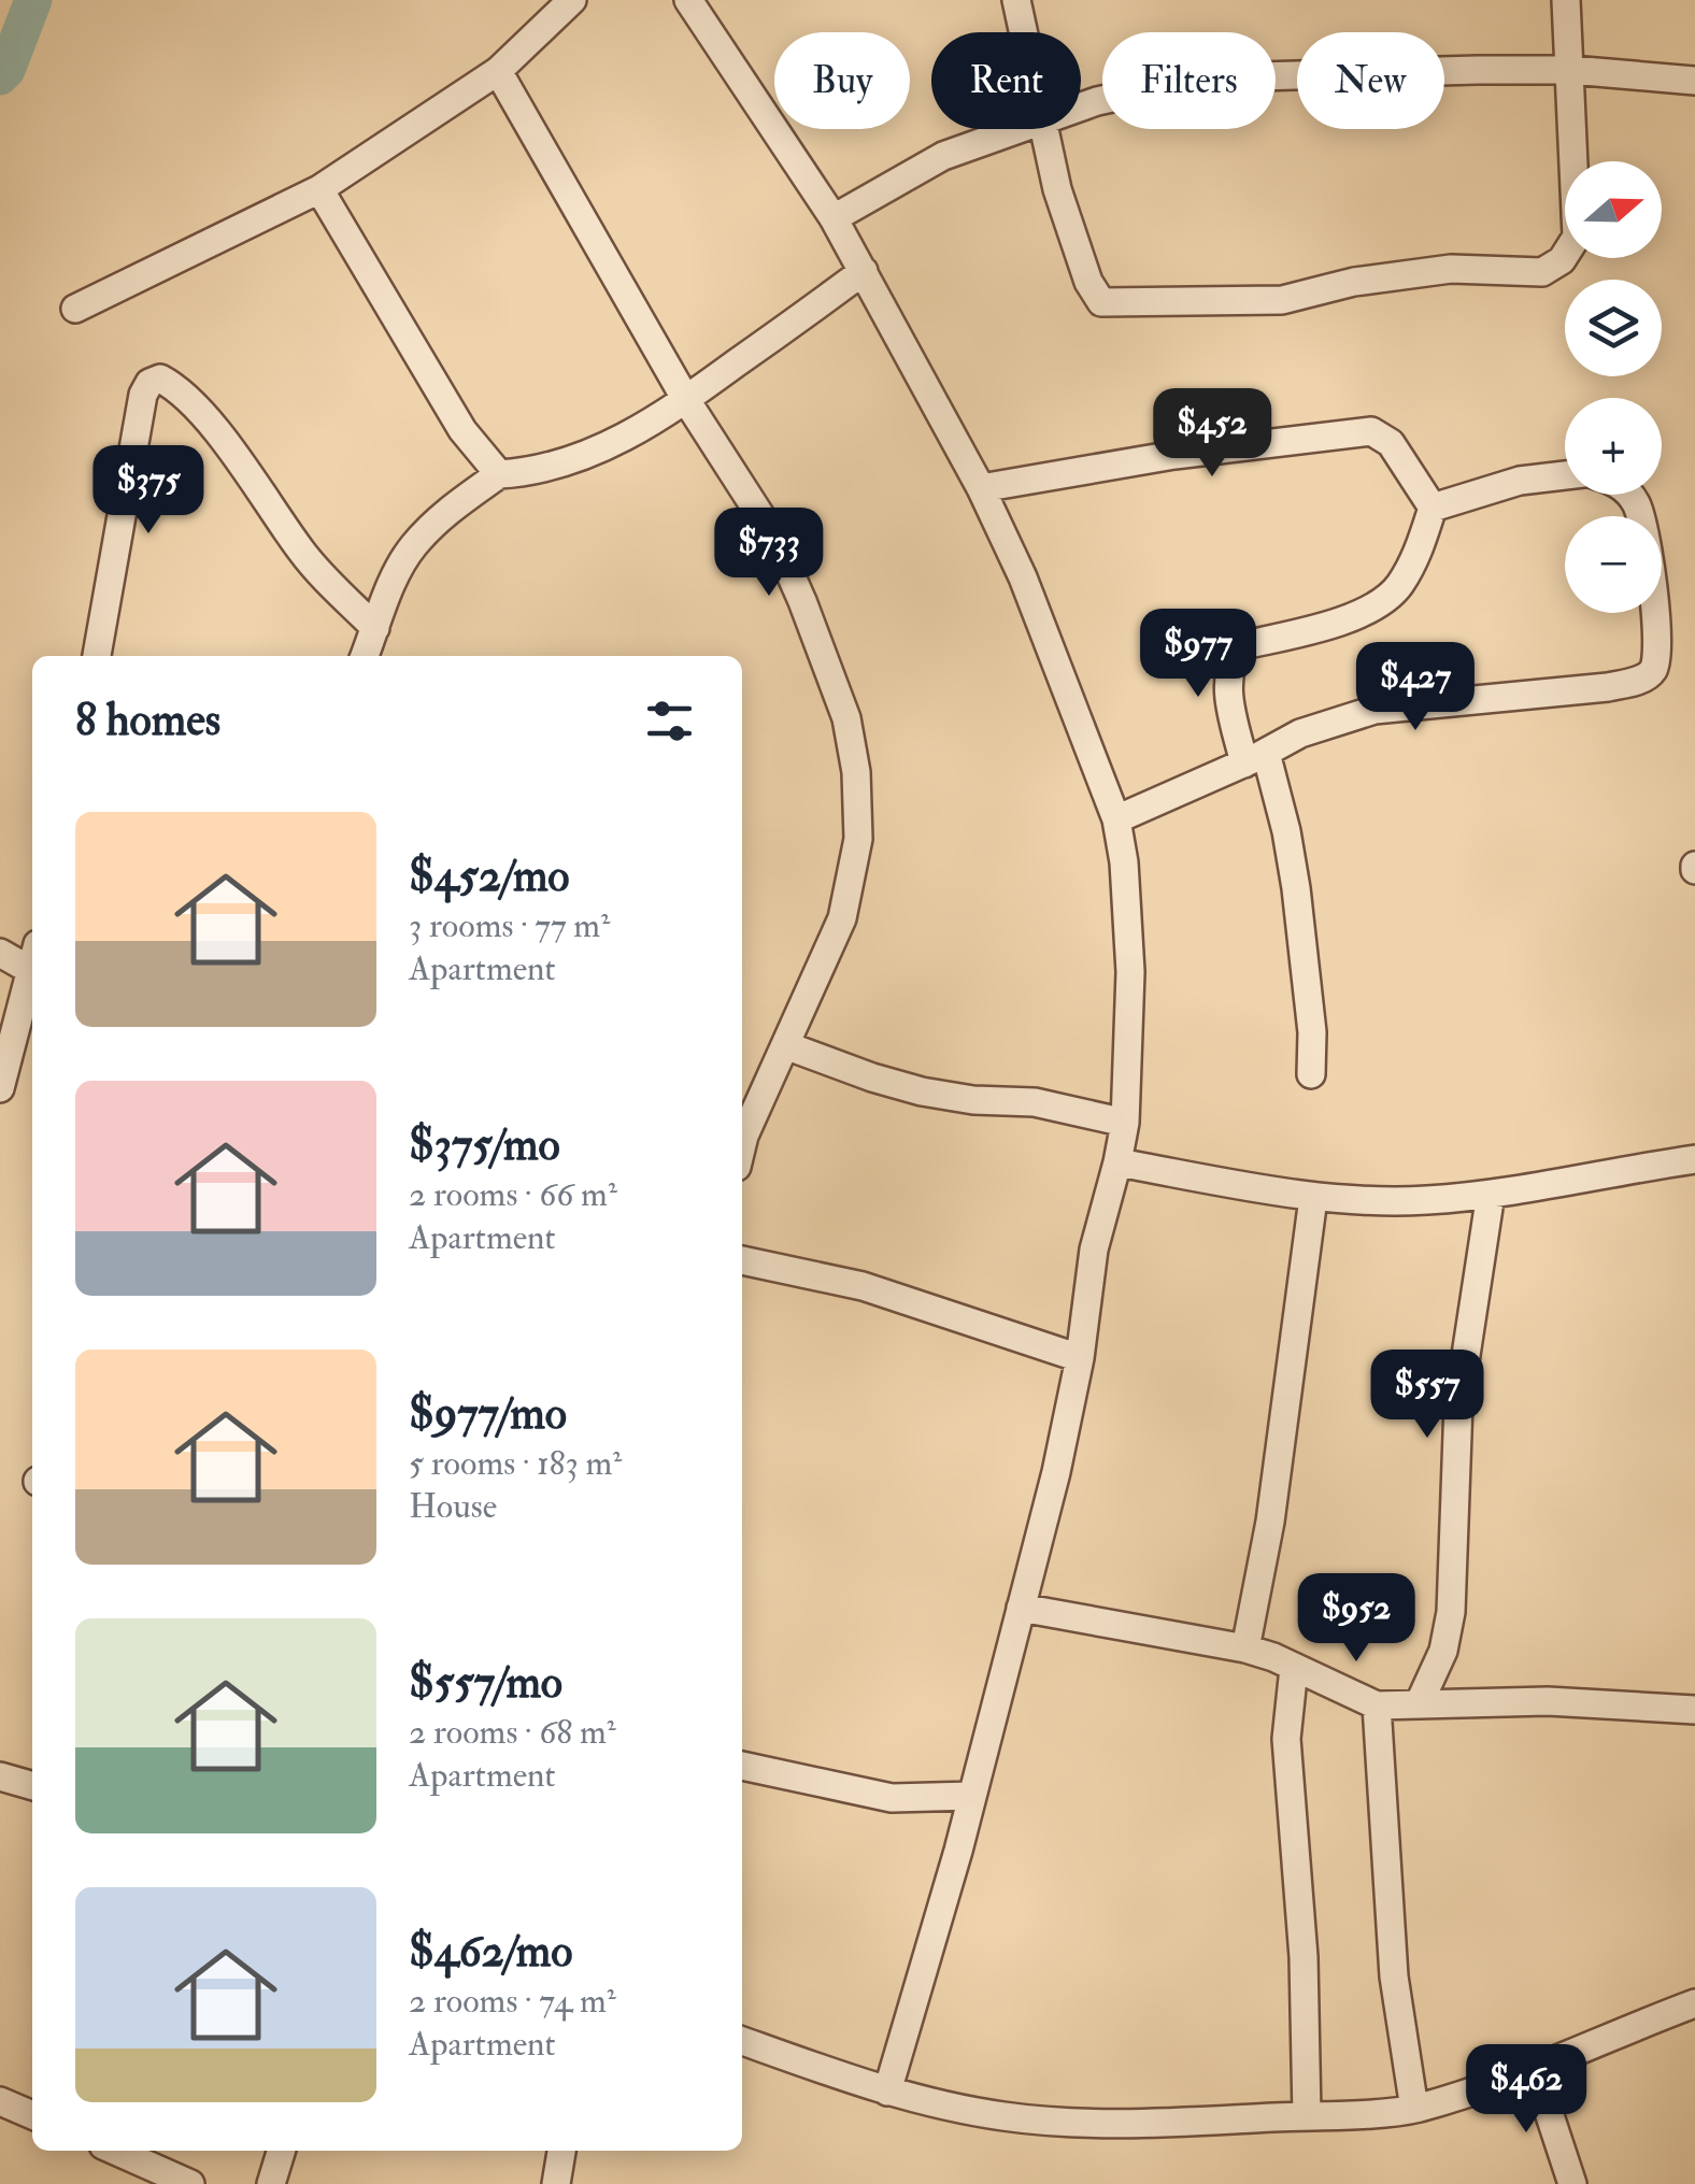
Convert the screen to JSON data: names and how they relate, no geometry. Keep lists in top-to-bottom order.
{
  "north": "right",
  "page": {
    "chip": [
      "Buy",
      "Rent",
      "Filters",
      "New"
    ],
    "map_buttons": ["+", "−"],
    "price": [
      "$452",
      "$375",
      "$733",
      "$977",
      "$427",
      "$557",
      "$952",
      "$462"
    ],
    "heading": "8 homes",
    "list": [
      {
        "name": "$452/mo",
        "note": "3 rooms · 77 m² · Apartment"
      },
      {
        "name": "$375/mo",
        "note": "2 rooms · 66 m² · Apartment"
      },
      {
        "name": "$977/mo",
        "note": "5 rooms · 183 m² · House"
      },
      {
        "name": "$557/mo",
        "note": "2 rooms · 68 m² · Apartment"
      },
      {
        "name": "$462/mo",
        "note": "2 rooms · 74 m² · Apartment"
      }
    ]
  }
}
